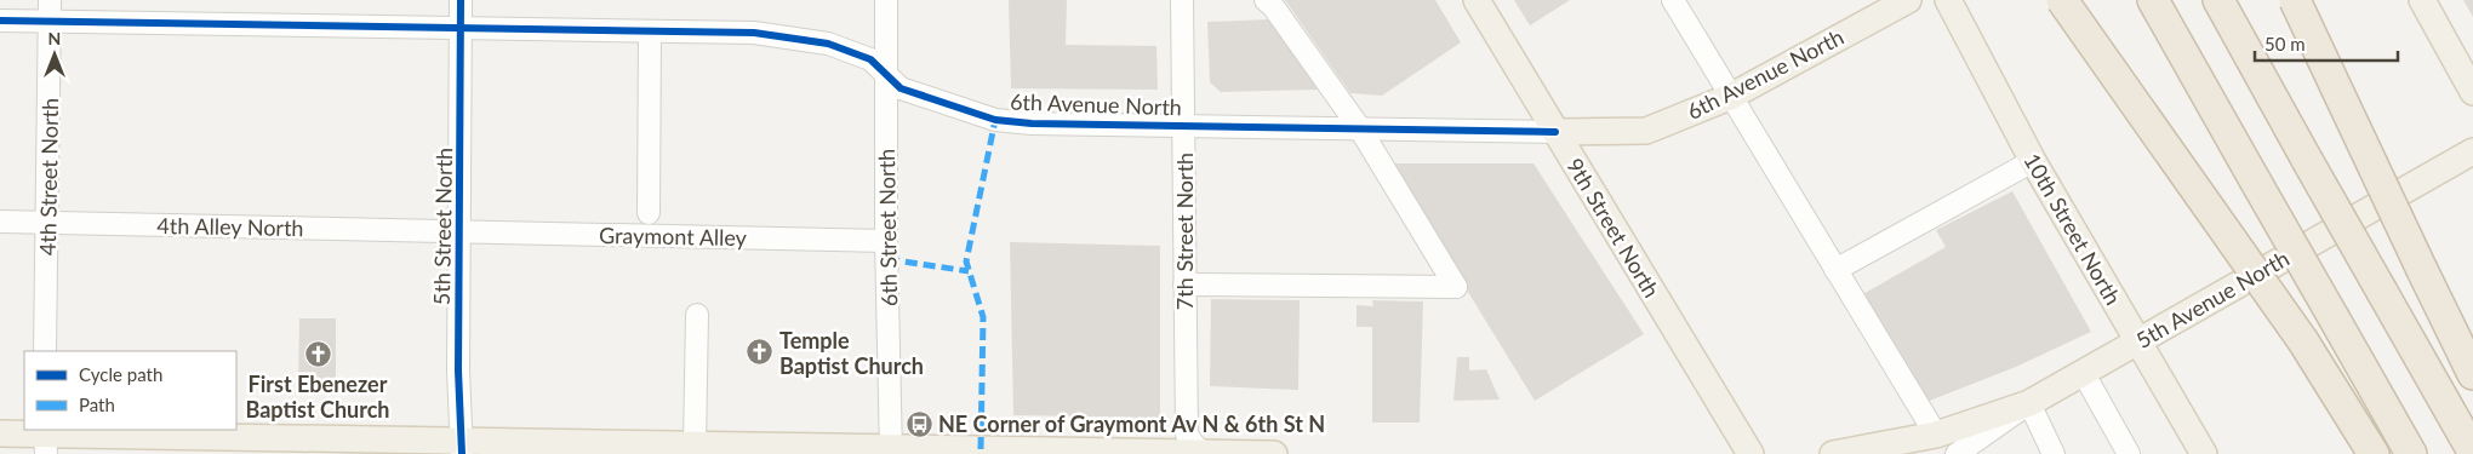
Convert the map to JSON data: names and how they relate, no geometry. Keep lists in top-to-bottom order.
{
  "streets": {
    "main road": [
      "6th Avenue North",
      "9th Street North",
      "10th Street North",
      "5th Avenue North"
    ],
    "street": [
      "4th Street North",
      "4th Alley North",
      "5th Street North",
      "6th Street North",
      "7th Street North",
      "Graymont Alley"
    ]
  },
  "crossings": [
    ["6th Avenue North", "4th Street North"],
    ["6th Avenue North", "5th Street North"],
    ["6th Avenue North", "6th Street North"],
    ["6th Avenue North", "9th Street North"],
    ["6th Avenue North", "7th Street North"],
    ["4th Street North", "4th Alley North"],
    ["4th Alley North", "5th Street North"],
    ["4th Alley North", "Graymont Alley"],
    ["5th Street North", "Graymont Alley"],
    ["6th Street North", "Graymont Alley"],
    ["10th Street North", "5th Avenue North"]
  ],
  "places": {
    "church": ["Temple Baptist Church", "First Ebenezer Baptist Church"],
    "bus stop": ["NE Corner of Graymont Av N & 6th St N"]
  },
  "legend": ["Cycle path", "Path"],
  "scale_bar": "50 m",
  "north": "top"
}
